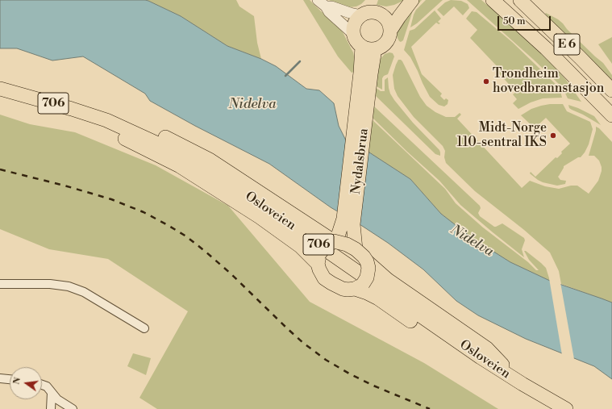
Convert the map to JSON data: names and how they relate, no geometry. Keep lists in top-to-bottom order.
{
  "streets": {
    "highway": [
      "E 6",
      "706",
      "Nydalsbrua",
      "Osloveien"
    ]
  },
  "crossings": [
    ["706", "Nydalsbrua"],
    ["706", "Osloveien"]
  ],
  "water": ["Nidelva"],
  "places": ["Trondheim hovedbrannstasjon", "Midt-Norge 110-sentral IKS"],
  "scale_bar": "50 m",
  "north": "left"
}
